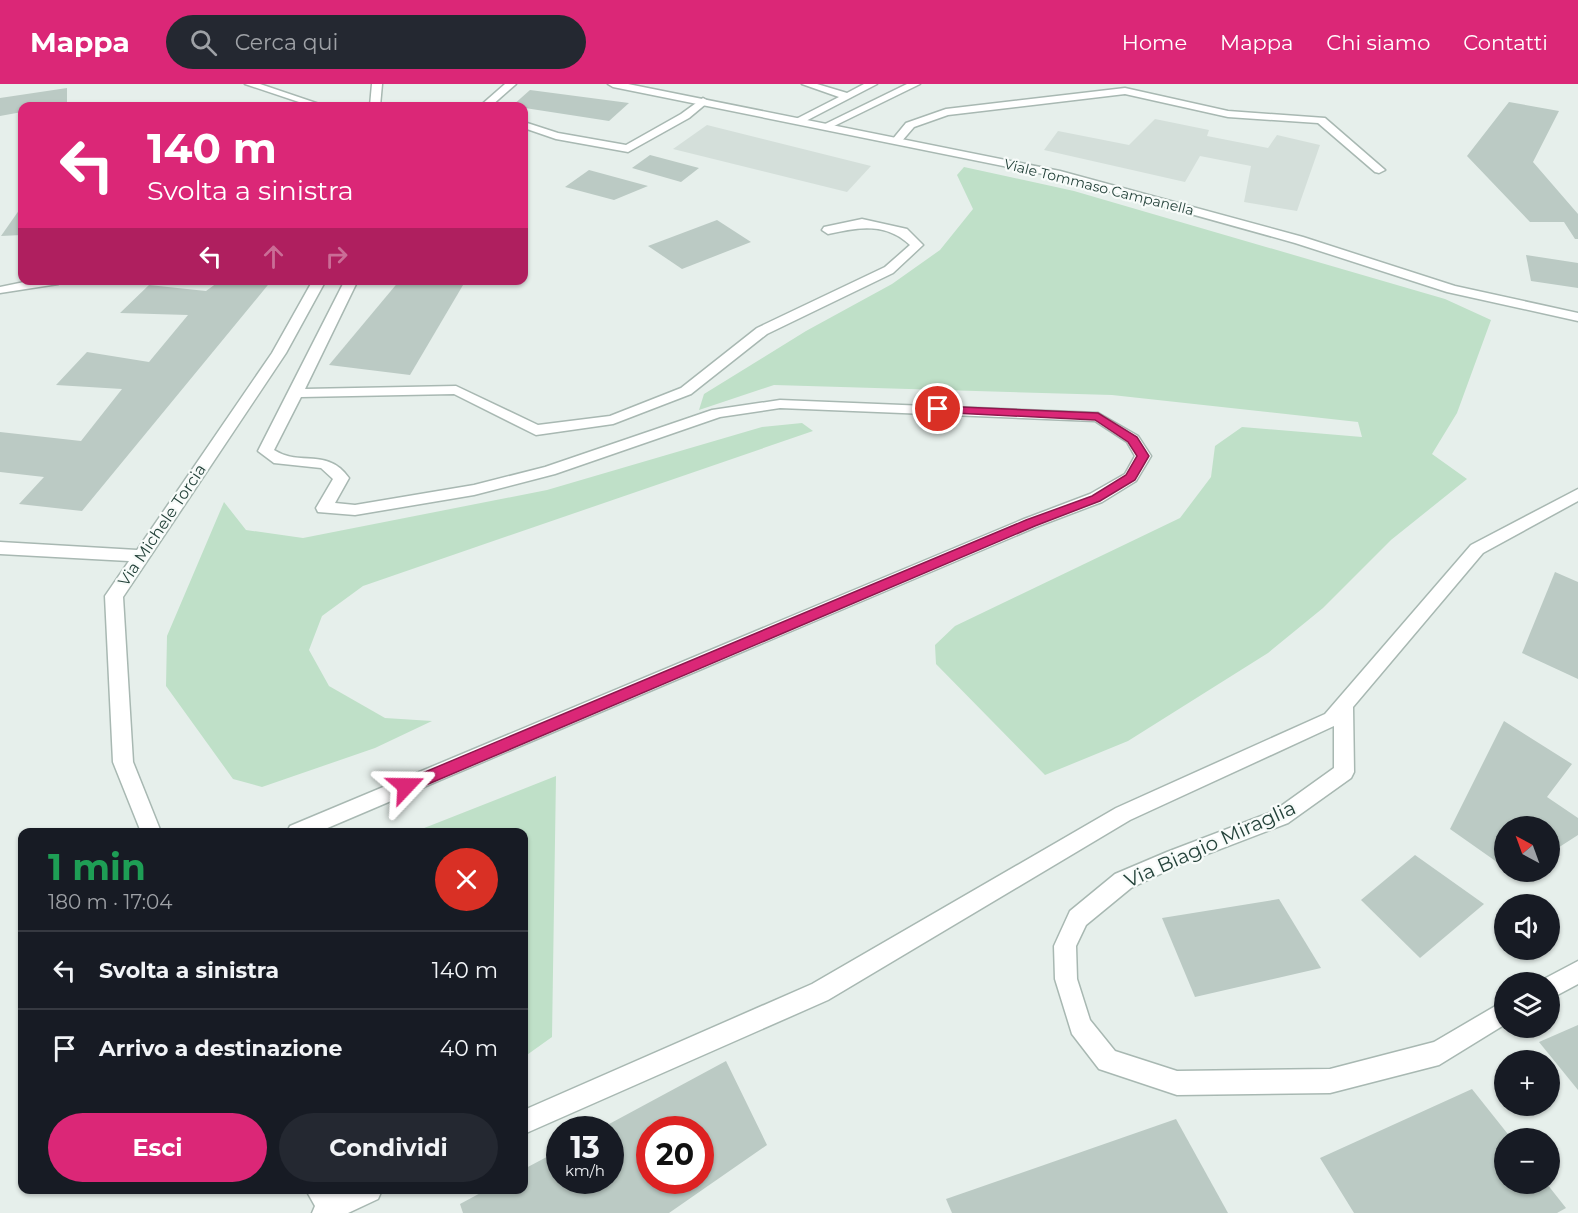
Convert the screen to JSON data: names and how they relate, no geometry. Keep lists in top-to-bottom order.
{
  "streets": {
    "street": ["Viale Tommaso Campanella", "Via Michele Torcia", "Via Biagio Miraglia"]
  },
  "north": "top left",
  "page": {
    "header": "Mappa",
    "search": "Cerca qui",
    "nav": [
      "Home",
      "Mappa",
      "Chi siamo",
      "Contatti"
    ],
    "turn": ["140 m", "Svolta a sinistra"],
    "map_buttons": ["+", "−"],
    "heading": ["1 min", "180 m · 17:04"],
    "list": [
      {
        "name": "Svolta a sinistra",
        "value": "140 m"
      },
      {
        "name": "Arrivo a destinazione",
        "value": "40 m"
      }
    ],
    "buttons": ["Esci", "Condividi"],
    "speed": "13 km/h",
    "limit": "20"
  }
}
